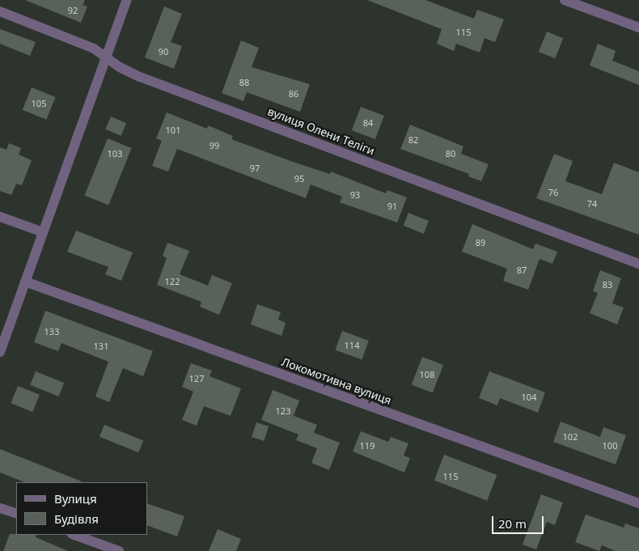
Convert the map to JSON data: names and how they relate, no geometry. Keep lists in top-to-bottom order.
{
  "streets": {
    "street": ["вулиця Олени Теліги", "Локомотивна вулиця"]
  },
  "house_numbers": [
    "92",
    "115",
    "90",
    "88",
    "86",
    "105",
    "84",
    "101",
    "82",
    "99",
    "103",
    "80",
    "97",
    "95",
    "76",
    "93",
    "74",
    "91",
    "89",
    "87",
    "122",
    "83",
    "133",
    "114",
    "131",
    "108",
    "127",
    "104",
    "123",
    "102",
    "119",
    "100",
    "115"
  ],
  "legend": ["Вулиця", "Будівля"],
  "scale_bar": "20 m"
}
